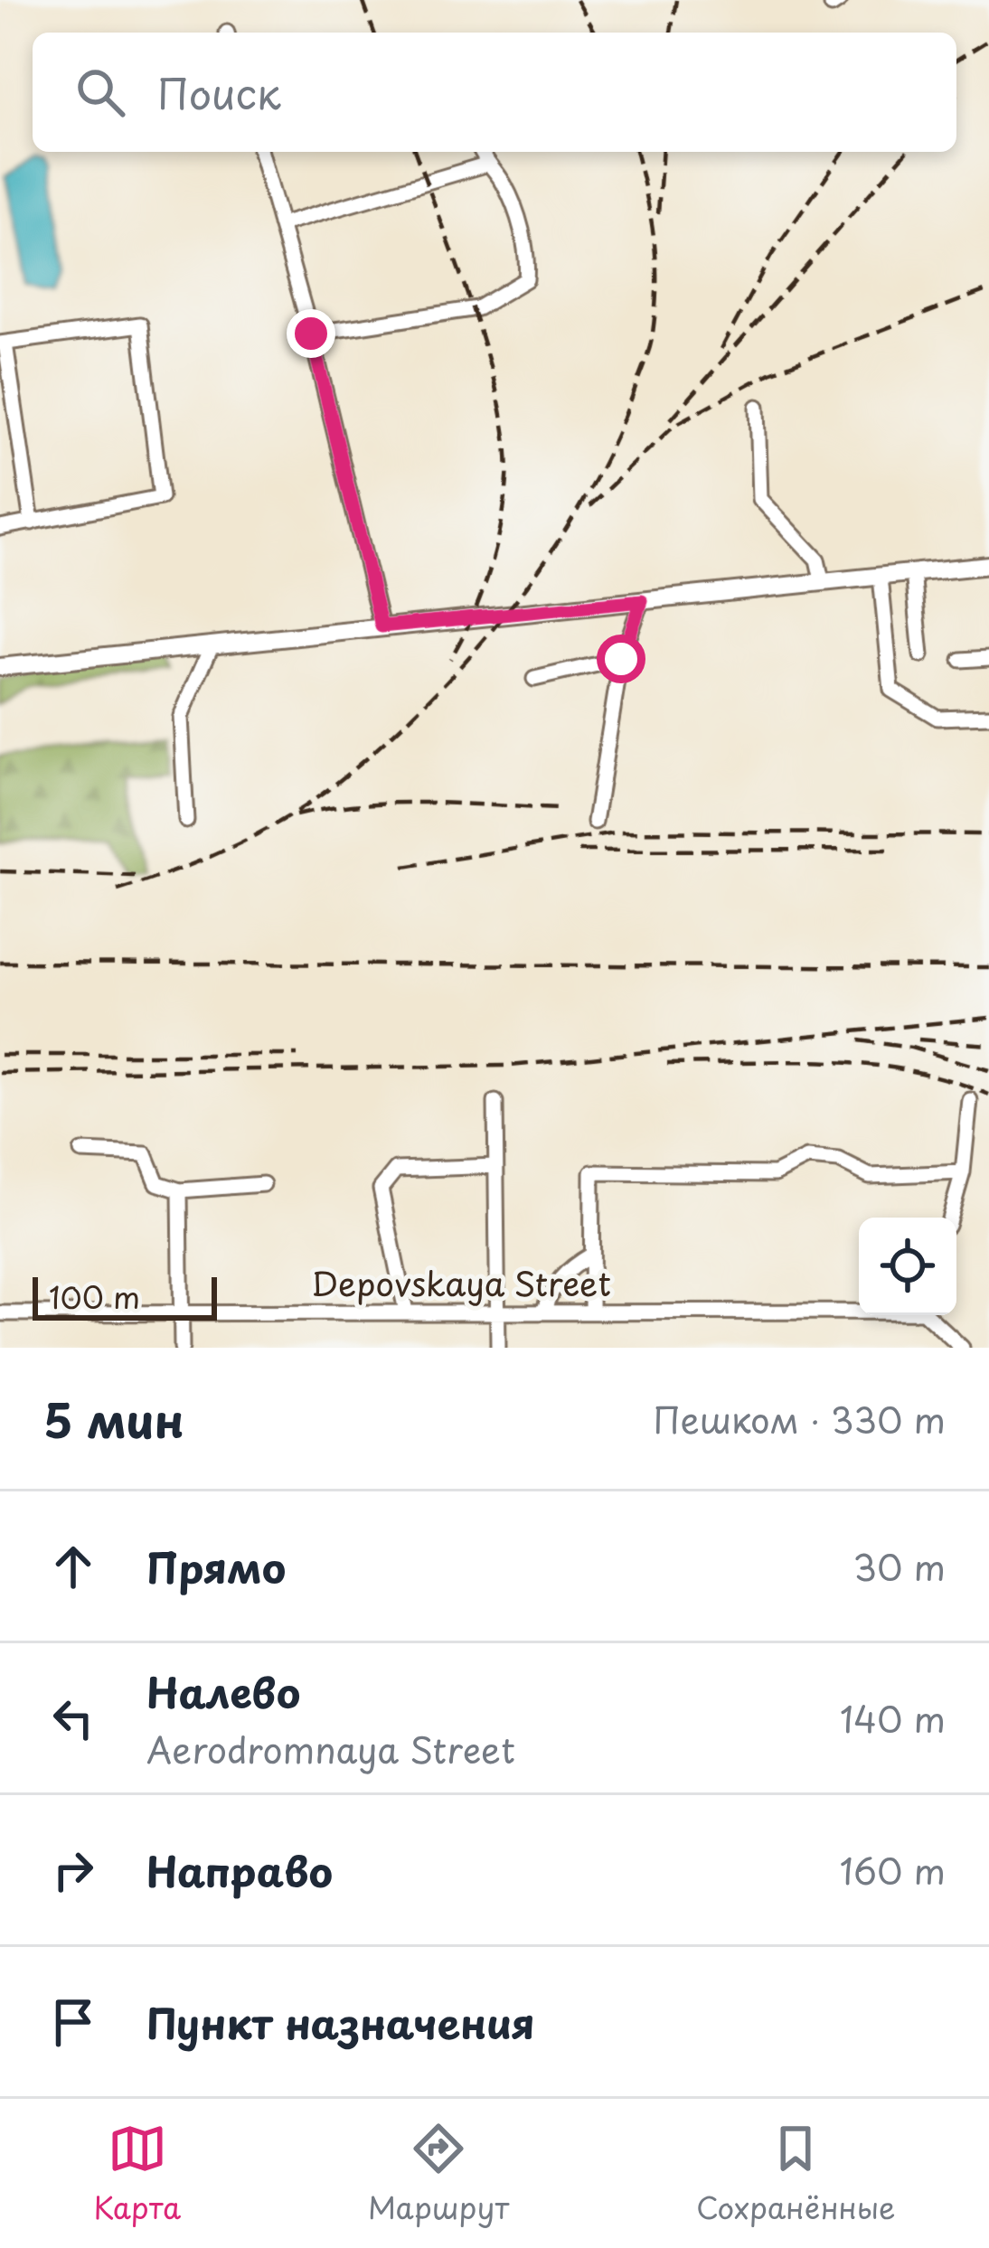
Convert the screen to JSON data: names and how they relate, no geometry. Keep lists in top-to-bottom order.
{
  "streets": {
    "street": ["Depovskaya Street"]
  },
  "scale_bar": "100 m",
  "page": {
    "search": "Поиск",
    "scale": "100 m",
    "heading": ["5 мин", "Пешком · 330 m"],
    "list": [
      ["Прямо", "30 m"],
      ["Налево", "Aerodromnaya Street", "140 m"],
      ["Направо", "160 m"],
      "Пункт назначения"
    ],
    "nav": ["Карта", "Маршрут", "Сохранённые"]
  }
}
